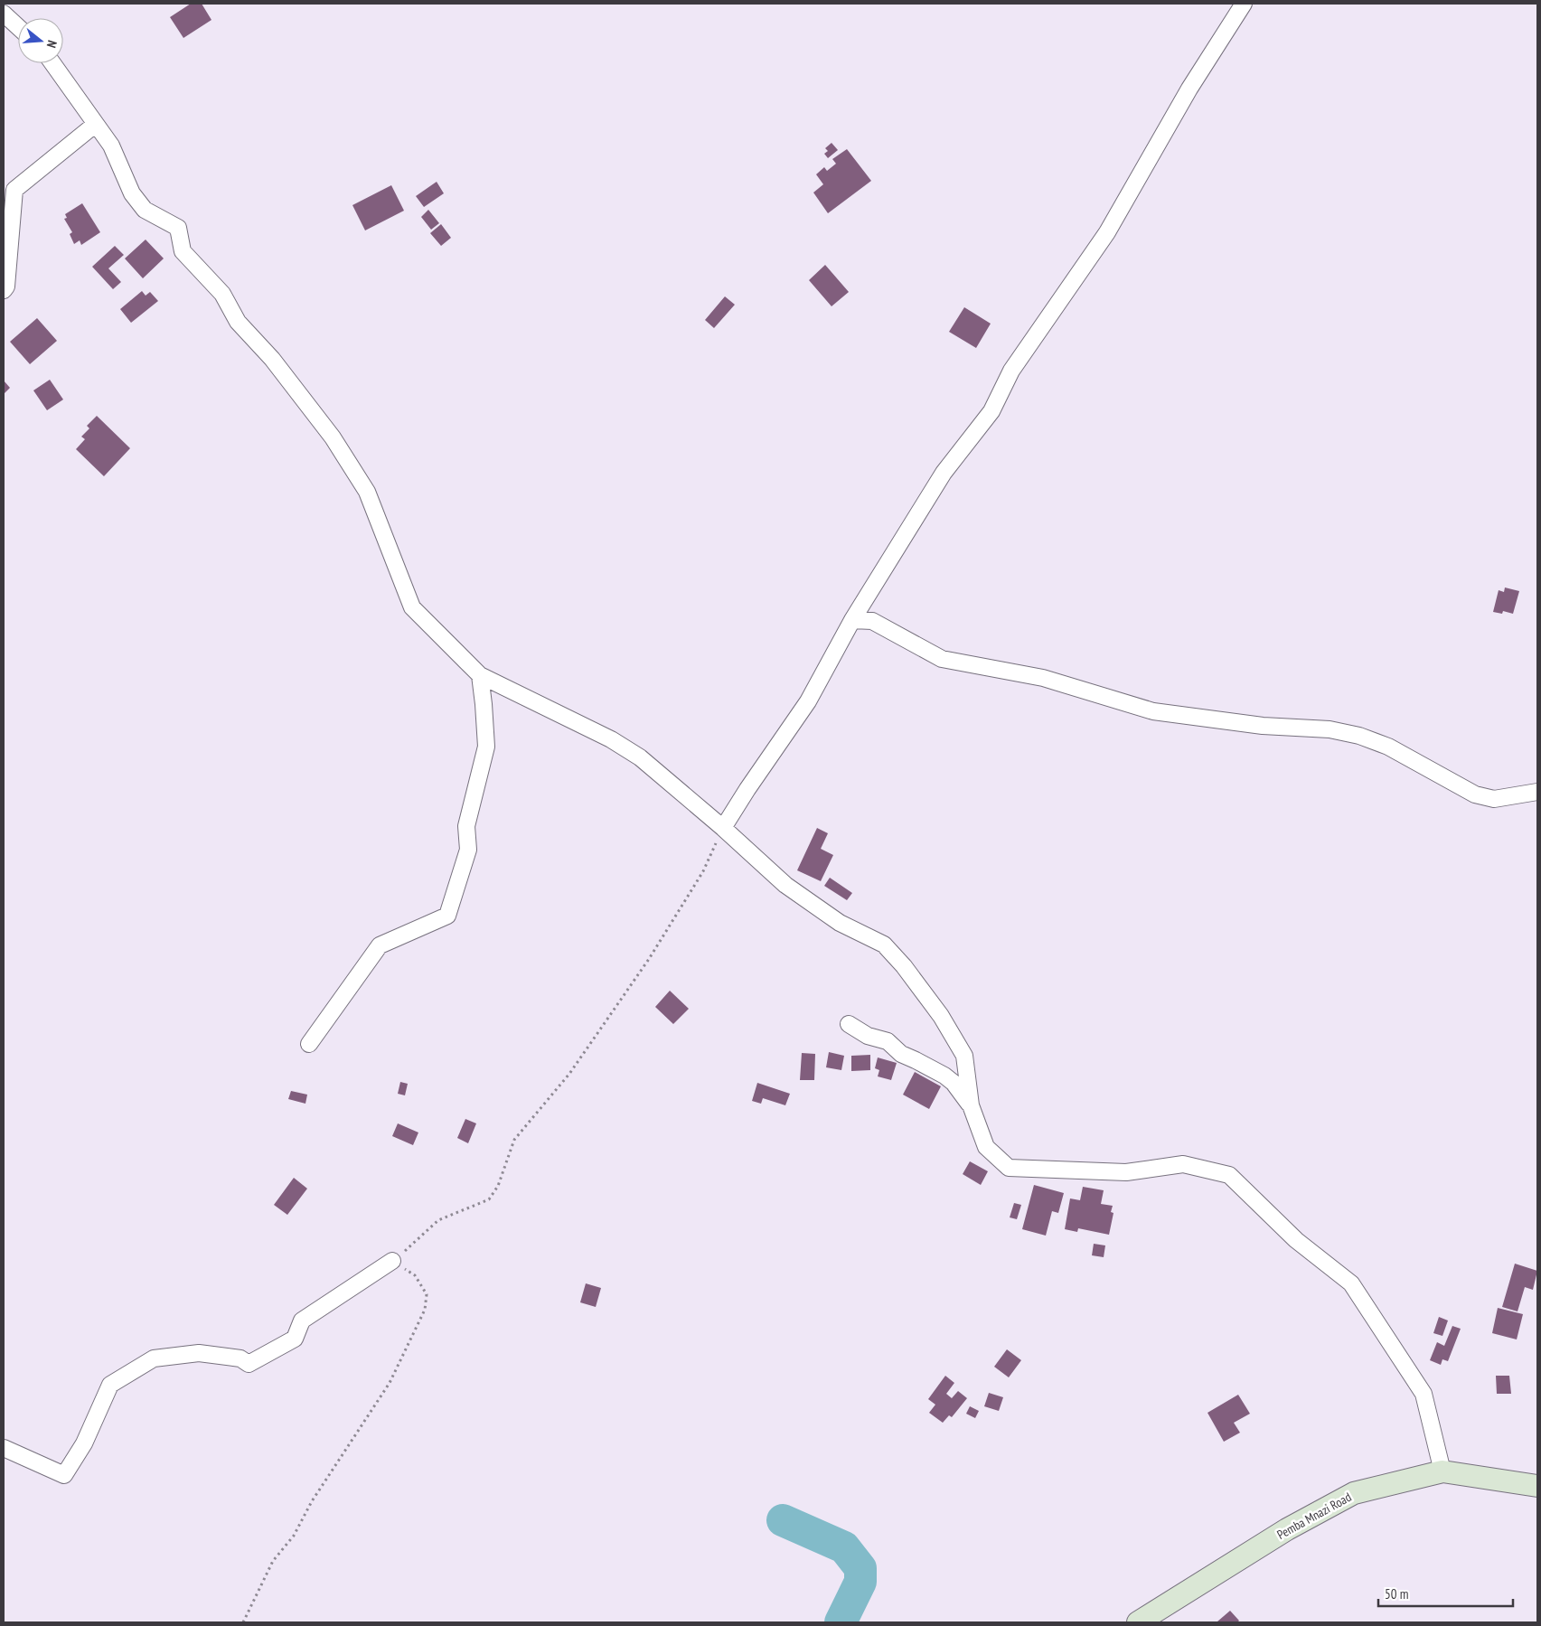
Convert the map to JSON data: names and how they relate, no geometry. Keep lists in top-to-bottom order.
{
  "streets": {
    "main road": ["Pemba Mnazi Road"]
  },
  "scale_bar": "50 m",
  "north": "right"
}
